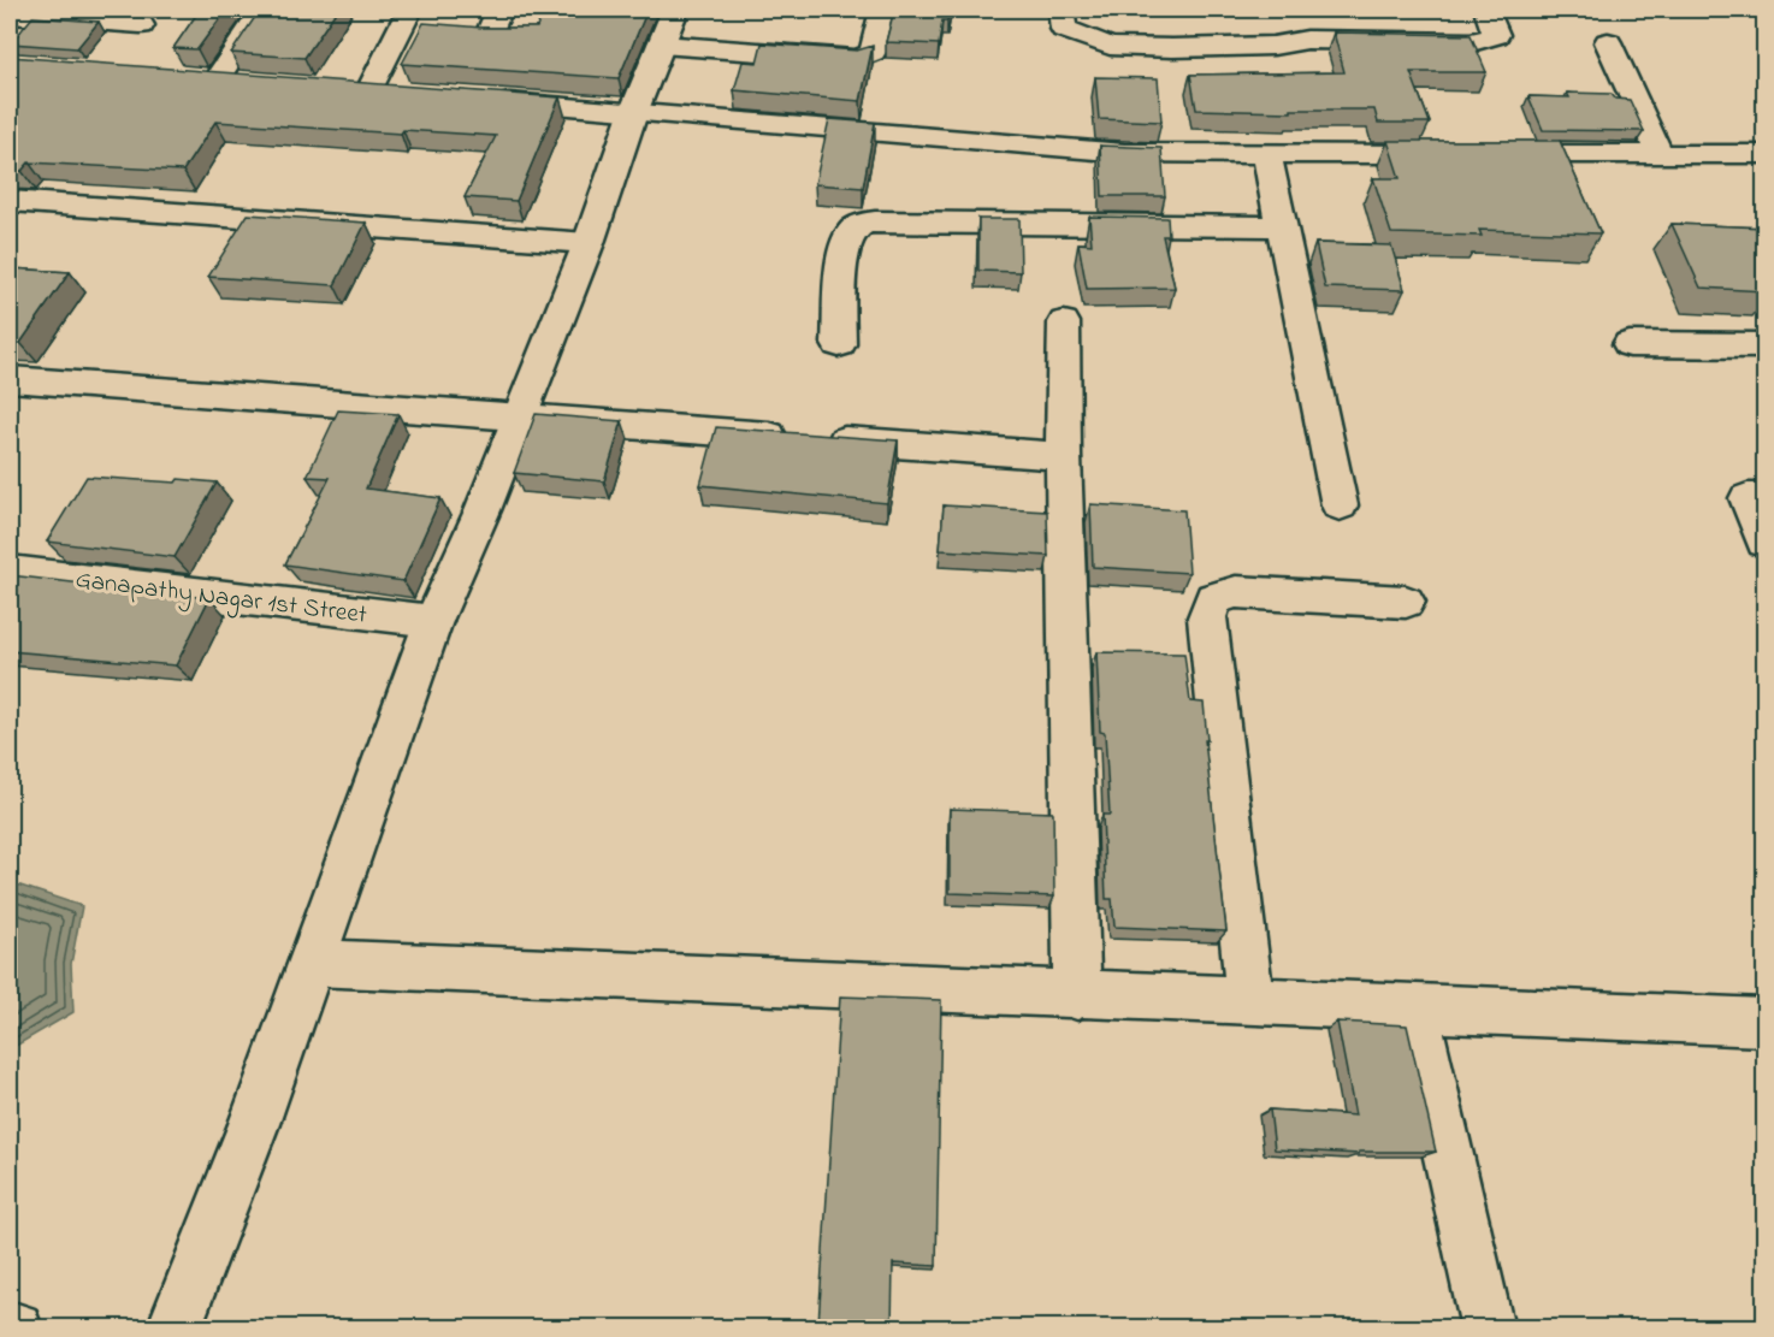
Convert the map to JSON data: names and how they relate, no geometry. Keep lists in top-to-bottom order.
{
  "streets": {
    "street": ["Ganapathy Nagar 1st Street"]
  }
}
